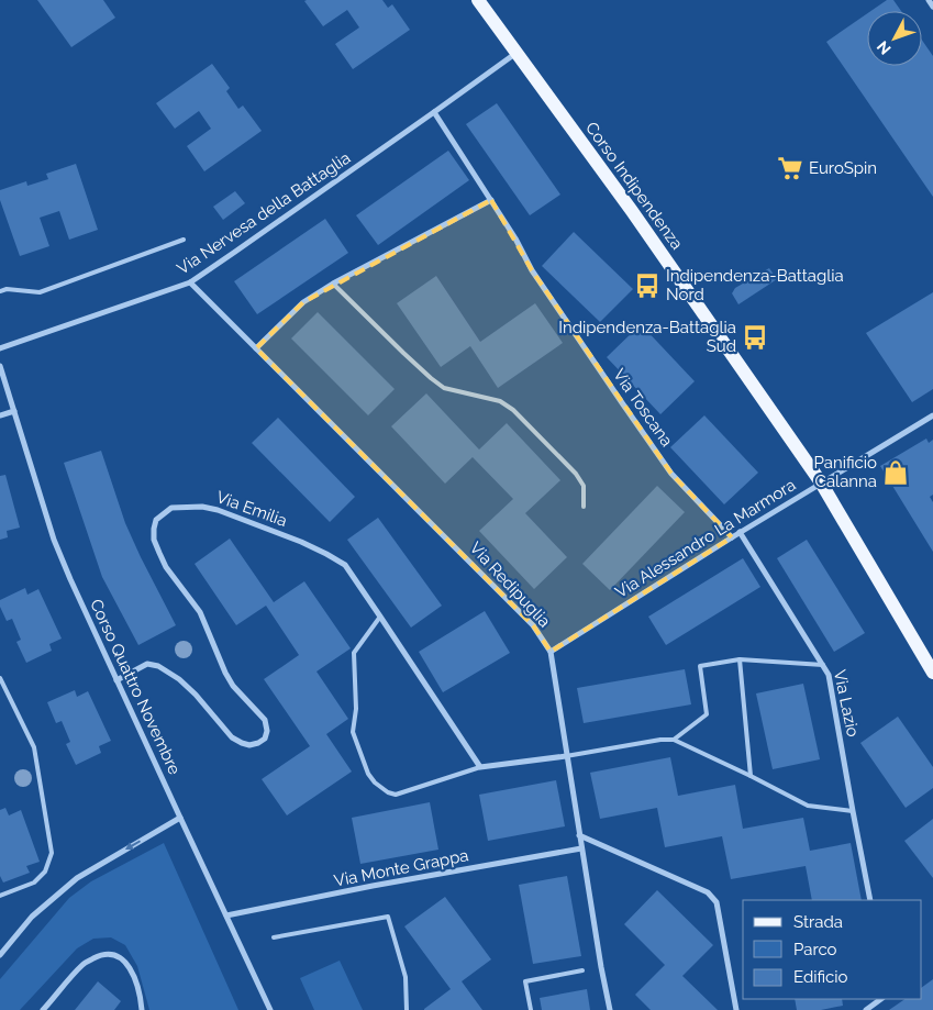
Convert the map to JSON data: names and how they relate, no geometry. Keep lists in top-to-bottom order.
{
  "streets": {
    "main road": ["Corso Indipendenza"],
    "street": [
      "Via Nervesa della Battaglia",
      "Via Toscana",
      "Via Emilia",
      "Via Alessandro La Marmora",
      "Via Redipuglia",
      "Corso Quattro Novembre",
      "Via Lazio",
      "Via Monte Grappa"
    ]
  },
  "crossings": [
    ["Corso Indipendenza", "Via Nervesa della Battaglia"],
    ["Corso Indipendenza", "Via Alessandro La Marmora"],
    ["Via Nervesa della Battaglia", "Via Toscana"],
    ["Via Nervesa della Battaglia", "Via Redipuglia"],
    ["Via Toscana", "Via Alessandro La Marmora"],
    ["Via Emilia", "Corso Quattro Novembre"],
    ["Via Alessandro La Marmora", "Via Redipuglia"],
    ["Via Alessandro La Marmora", "Via Lazio"],
    ["Via Redipuglia", "Via Monte Grappa"],
    ["Corso Quattro Novembre", "Via Monte Grappa"]
  ],
  "places": {
    "supermarket": ["EuroSpin"],
    "bus stop": ["Indipendenza-Battaglia Nord", "Indipendenza-Battaglia Sud"],
    "shop": ["Panificio Calanna"]
  },
  "legend": ["Strada", "Parco", "Edificio"],
  "north": "bottom left"
}
